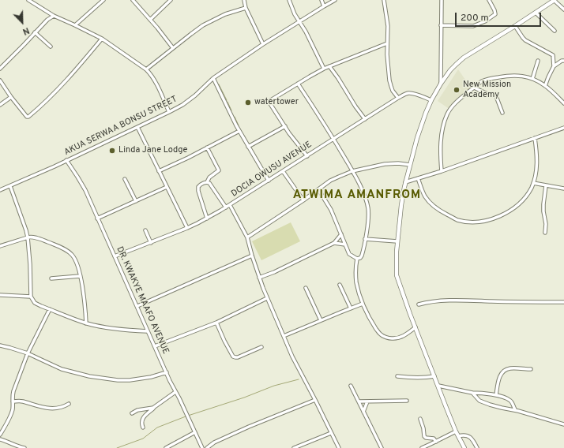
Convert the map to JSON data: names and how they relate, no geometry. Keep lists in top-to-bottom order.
{
  "streets": {
    "street": ["AKUA SERWAA BONSU STREET", "DOCIA OWUSU AVENUE", "DR. KWAKYE MAAFO AVENUE"]
  },
  "crossings": [
    ["AKUA SERWAA BONSU STREET", "DR. KWAKYE MAAFO AVENUE"],
    ["DOCIA OWUSU AVENUE", "DR. KWAKYE MAAFO AVENUE"]
  ],
  "districts": ["ATWIMA AMANFROM"],
  "places": ["New Mission Academy", "watertower", "Linda Jane Lodge"],
  "scale_bar": "200 m",
  "north": "bottom right"
}
